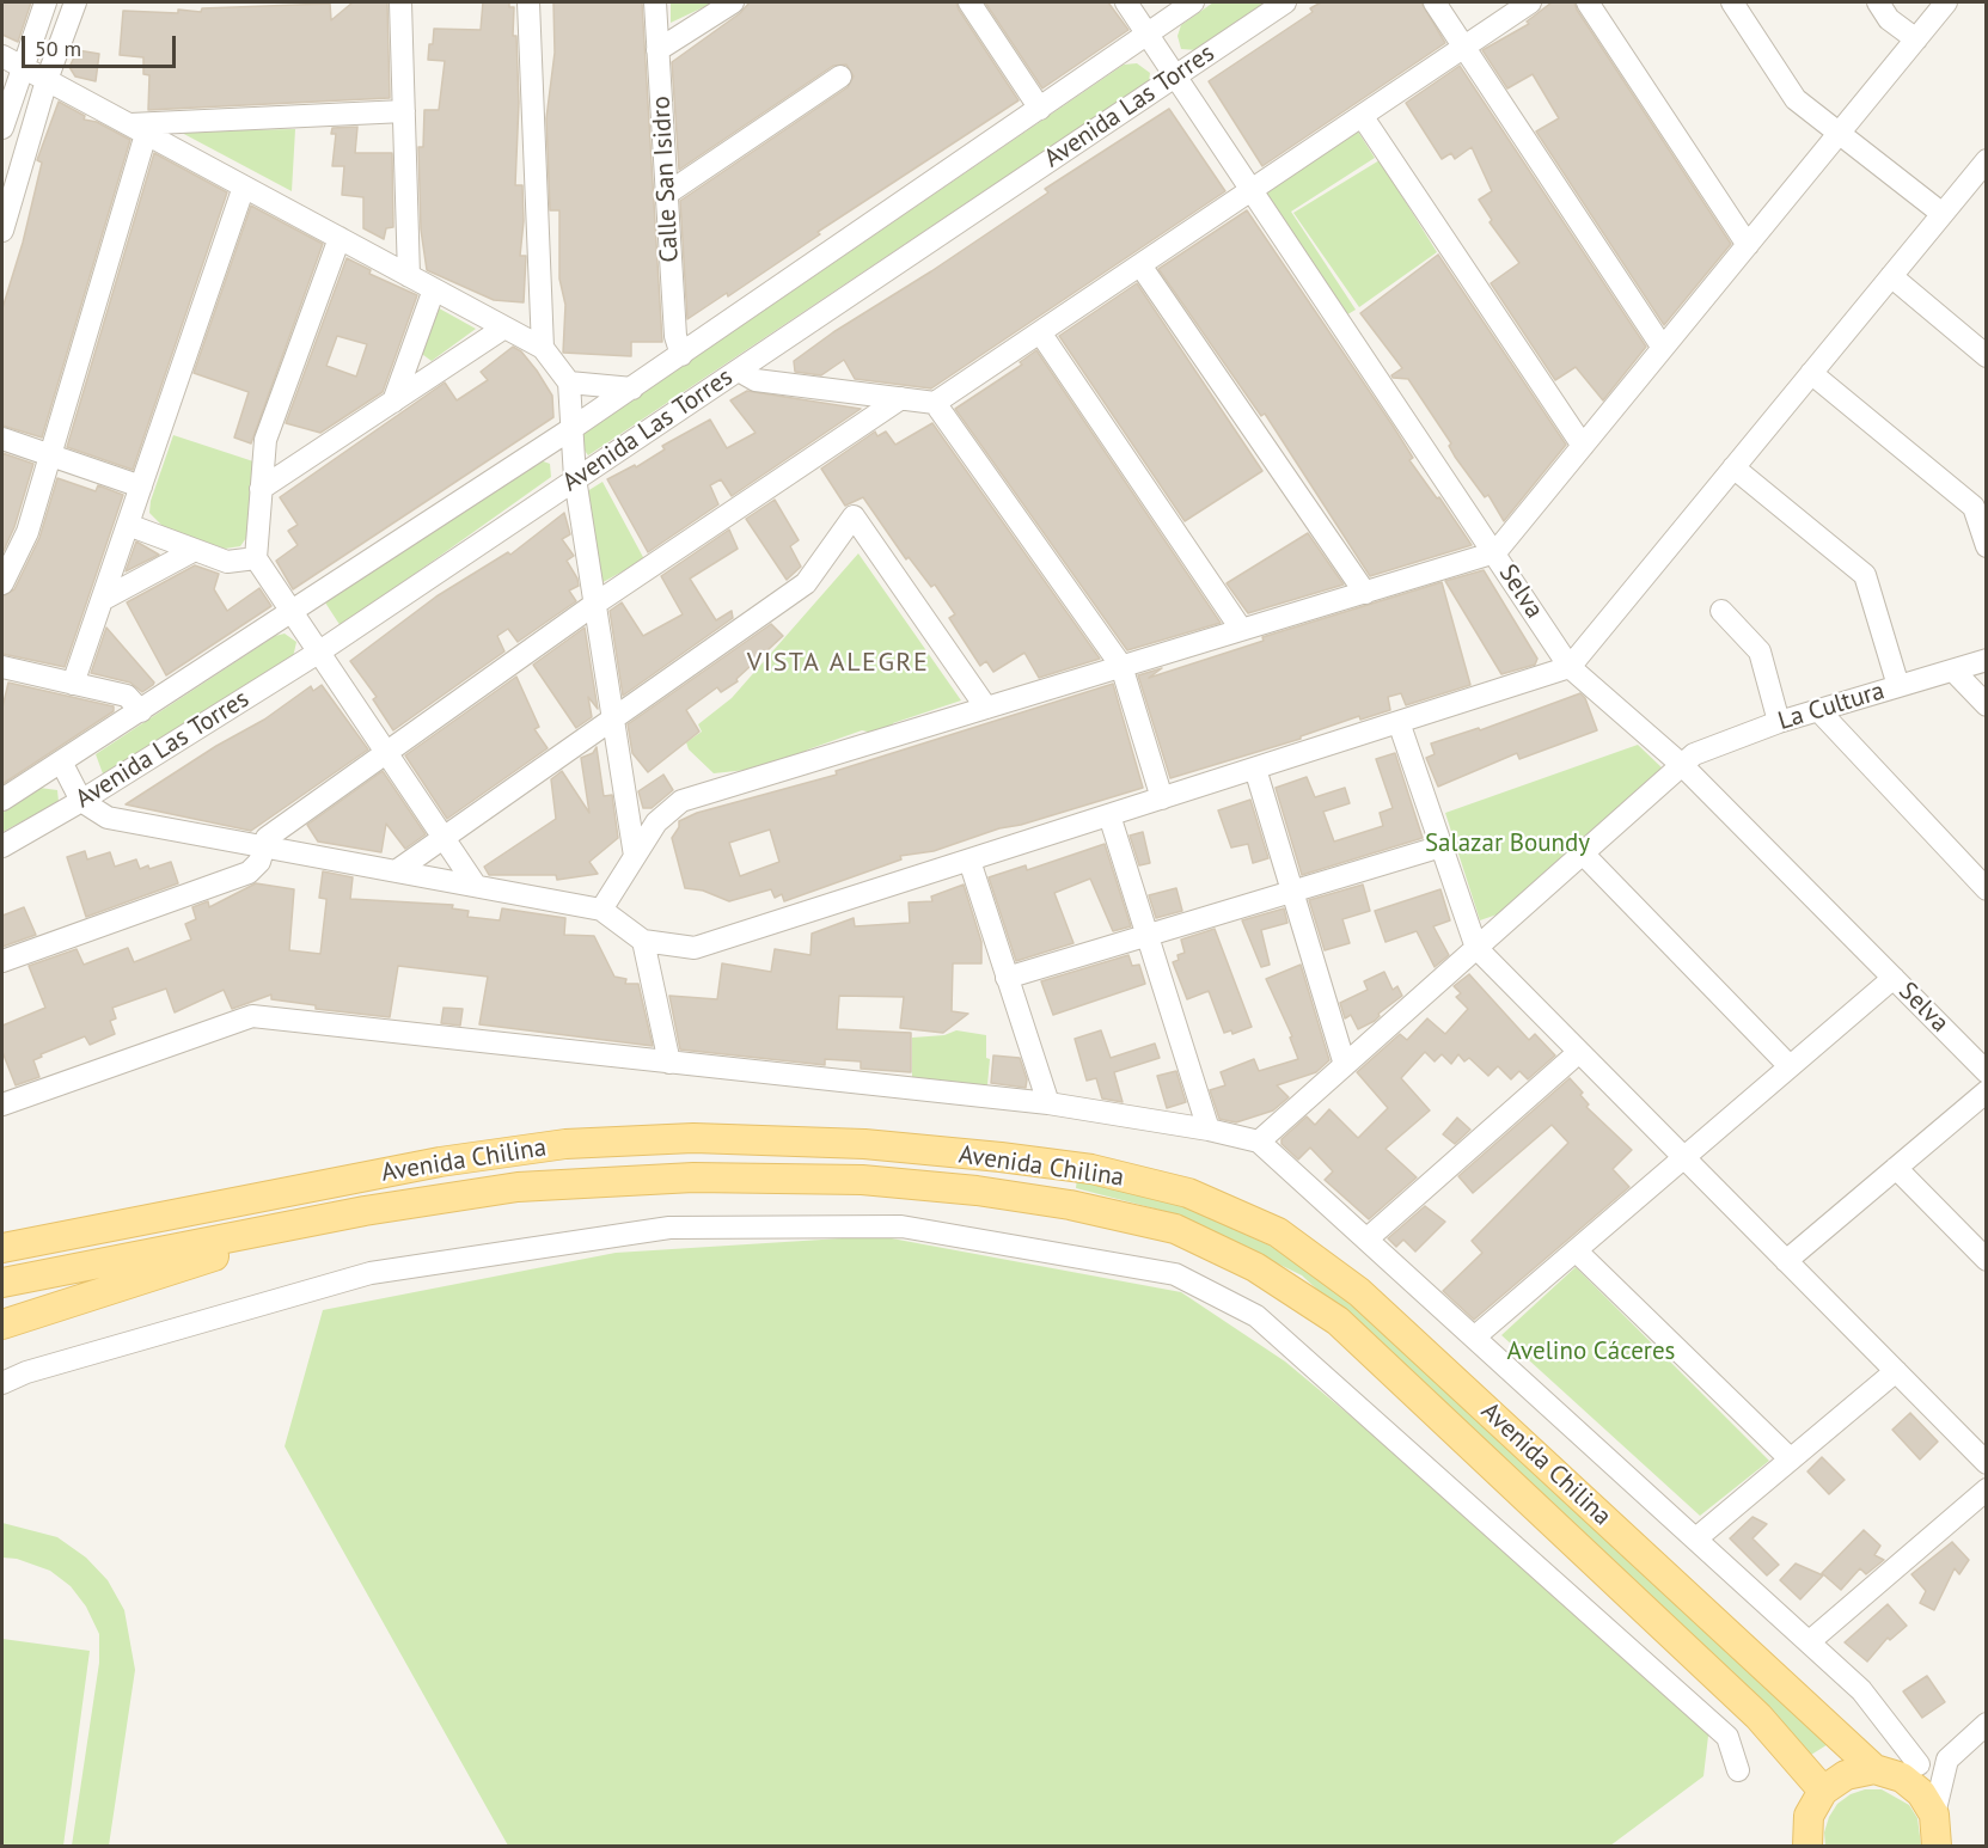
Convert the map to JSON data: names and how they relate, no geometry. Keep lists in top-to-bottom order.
{
  "streets": {
    "main road": ["Avenida Chilina"],
    "street": [
      "Avenida Las Torres",
      "Calle San Isidro",
      "Selva",
      "La Cultura"
    ]
  },
  "crossings": [
    ["Avenida Las Torres", "Calle San Isidro"],
    ["Avenida Las Torres", "Selva"],
    ["Selva", "La Cultura"]
  ],
  "districts": ["VISTA ALEGRE"],
  "parks": ["Salazar Boundy", "Avelino Cáceres"],
  "scale_bar": "50 m"
}
